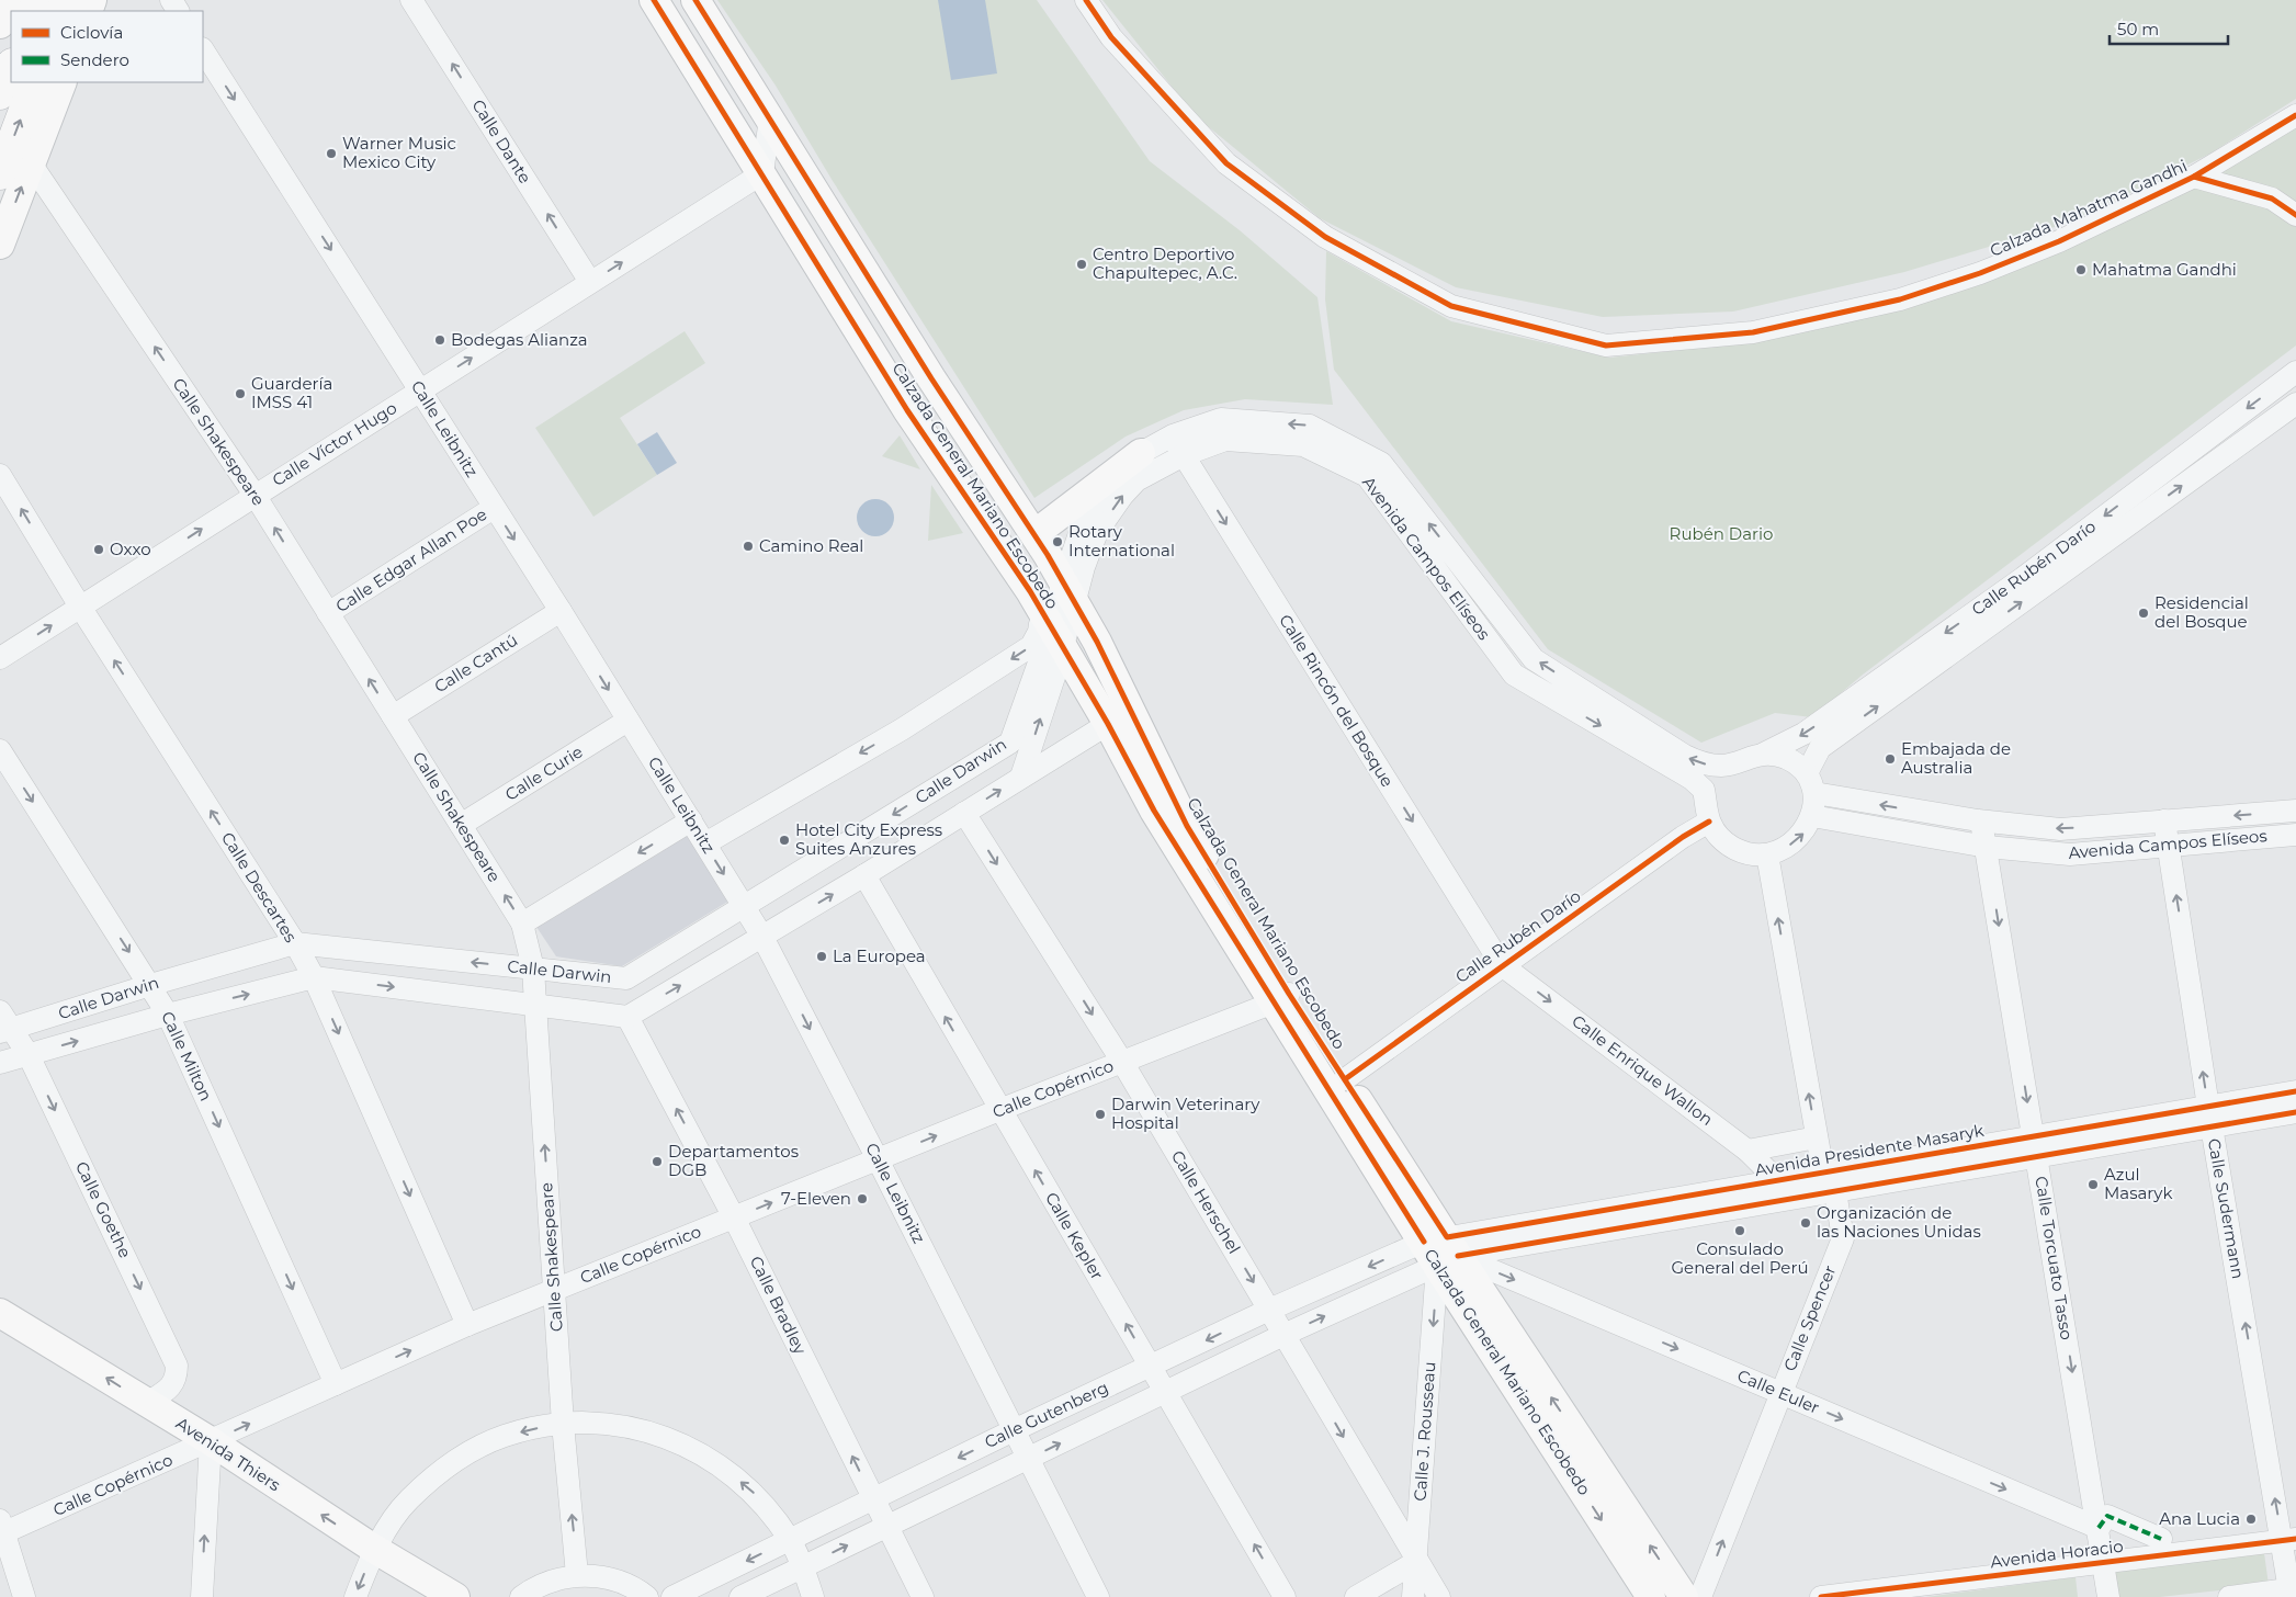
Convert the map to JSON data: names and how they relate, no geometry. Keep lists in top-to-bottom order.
{
  "streets": {
    "main road": ["Calzada General Mariano Escobedo", "Avenida Thiers"],
    "street": [
      "Calle Dante",
      "Calzada Mahatma Gandhi",
      "Calle Leibnitz",
      "Calle Shakespeare",
      "Calle Víctor Hugo",
      "Avenida Campos Elíseos",
      "Calle Edgar Allan Poe",
      "Calle Rubén Darío",
      "Calle Cantú",
      "Calle Rincón del Bosque",
      "Calle Darwin",
      "Calle Curie",
      "Calle Descartes",
      "Calle Milton",
      "Calle Enrique Wallon",
      "Calle Copérnico",
      "Avenida Presidente Masaryk",
      "Calle Herschel",
      "Calle Sudermann",
      "Calle Goethe",
      "Calle Kepler",
      "Calle Torcuato Tasso",
      "Calle Bradley",
      "Calle Spencer",
      "Calle Euler",
      "Calle Gutenberg",
      "Calle J. Rousseau",
      "Avenida Horacio"
    ]
  },
  "crossings": [
    ["Calle Dante", "Calle Víctor Hugo"],
    ["Calle Leibnitz", "Calle Víctor Hugo"],
    ["Calle Leibnitz", "Calle Edgar Allan Poe"],
    ["Calle Leibnitz", "Calle Cantú"],
    ["Calle Leibnitz", "Calle Darwin"],
    ["Calle Leibnitz", "Calle Curie"],
    ["Calle Leibnitz", "Calle Copérnico"],
    ["Calle Leibnitz", "Calle Gutenberg"],
    ["Calle Shakespeare", "Calle Víctor Hugo"],
    ["Calle Shakespeare", "Calle Edgar Allan Poe"],
    ["Calle Shakespeare", "Calle Cantú"],
    ["Calle Shakespeare", "Calle Darwin"],
    ["Calle Shakespeare", "Calle Curie"],
    ["Calle Shakespeare", "Calle Copérnico"],
    ["Calle Víctor Hugo", "Calzada General Mariano Escobedo"],
    ["Calle Víctor Hugo", "Calle Descartes"],
    ["Calzada General Mariano Escobedo", "Avenida Campos Elíseos"],
    ["Calzada General Mariano Escobedo", "Calle Rubén Darío"],
    ["Calzada General Mariano Escobedo", "Calle Darwin"],
    ["Calzada General Mariano Escobedo", "Calle Copérnico"],
    ["Calzada General Mariano Escobedo", "Avenida Presidente Masaryk"],
    ["Calzada General Mariano Escobedo", "Calle Euler"],
    ["Calzada General Mariano Escobedo", "Calle Gutenberg"],
    ["Calzada General Mariano Escobedo", "Calle J. Rousseau"],
    ["Avenida Campos Elíseos", "Calle Rubén Darío"],
    ["Avenida Campos Elíseos", "Calle Rincón del Bosque"],
    ["Avenida Campos Elíseos", "Calle Darwin"],
    ["Avenida Campos Elíseos", "Calle Sudermann"],
    ["Avenida Campos Elíseos", "Calle Torcuato Tasso"],
    ["Avenida Campos Elíseos", "Calle Spencer"],
    ["Calle Rubén Darío", "Calle Rincón del Bosque"],
    ["Calle Rubén Darío", "Calle Enrique Wallon"],
    ["Calle Rubén Darío", "Calle Spencer"],
    ["Calle Rincón del Bosque", "Calle Enrique Wallon"],
    ["Calle Darwin", "Calle Descartes"],
    ["Calle Darwin", "Calle Milton"],
    ["Calle Darwin", "Calle Goethe"],
    ["Calle Darwin", "Calle Bradley"],
    ["Calle Descartes", "Calle Copérnico"],
    ["Calle Milton", "Calle Copérnico"],
    ["Calle Enrique Wallon", "Avenida Presidente Masaryk"],
    ["Calle Copérnico", "Calle Herschel"],
    ["Calle Copérnico", "Calle Kepler"],
    ["Calle Copérnico", "Calle Bradley"],
    ["Calle Copérnico", "Avenida Thiers"],
    ["Avenida Presidente Masaryk", "Calle Sudermann"],
    ["Avenida Presidente Masaryk", "Calle Torcuato Tasso"],
    ["Avenida Presidente Masaryk", "Calle Spencer"],
    ["Avenida Presidente Masaryk", "Calle Euler"],
    ["Avenida Presidente Masaryk", "Calle Gutenberg"],
    ["Avenida Presidente Masaryk", "Calle J. Rousseau"],
    ["Calle Herschel", "Calle Gutenberg"],
    ["Calle Herschel", "Calle J. Rousseau"],
    ["Calle Sudermann", "Avenida Horacio"],
    ["Calle Goethe", "Avenida Thiers"],
    ["Calle Kepler", "Calle Gutenberg"],
    ["Calle Torcuato Tasso", "Calle Euler"],
    ["Calle Torcuato Tasso", "Avenida Horacio"],
    ["Calle Bradley", "Calle Gutenberg"],
    ["Calle Spencer", "Calle Euler"],
    ["Calle Euler", "Calle Gutenberg"],
    ["Calle Euler", "Calle J. Rousseau"],
    ["Calle Gutenberg", "Calle J. Rousseau"]
  ],
  "one_way": [
    "Calle Dante",
    "Calle Leibnitz",
    "Calle Shakespeare",
    "Calle Víctor Hugo",
    "Calle Rincón del Bosque",
    "Calle Milton",
    "Calle Enrique Wallon",
    "Calle Herschel",
    "Calle Sudermann",
    "Calle Goethe",
    "Calle Kepler",
    "Calle Torcuato Tasso",
    "Calle Bradley",
    "Calle Spencer",
    "Calle Euler",
    "Calle J. Rousseau",
    "Avenida Thiers"
  ],
  "parks": ["Rubén Dario"],
  "places": [
    "Warner Music Mexico City",
    "Centro Deportivo Chapultepec, A.C.",
    "Mahatma Gandhi",
    "Bodegas Alianza",
    "Guardería IMSS 41",
    "Rotary International",
    "Camino Real",
    "Oxxo",
    "Residencial del Bosque",
    "Embajada de Australia",
    "Hotel City Express Suites Anzures",
    "La Europea",
    "Darwin Veterinary Hospital",
    "Departamentos DGB",
    "Azul Masaryk",
    "7-Eleven",
    "Organización de las Naciones Unidas",
    "Consulado General del Perú",
    "Ana Lucia"
  ],
  "legend": ["Ciclovía", "Sendero"],
  "scale_bar": "50 m"
}
